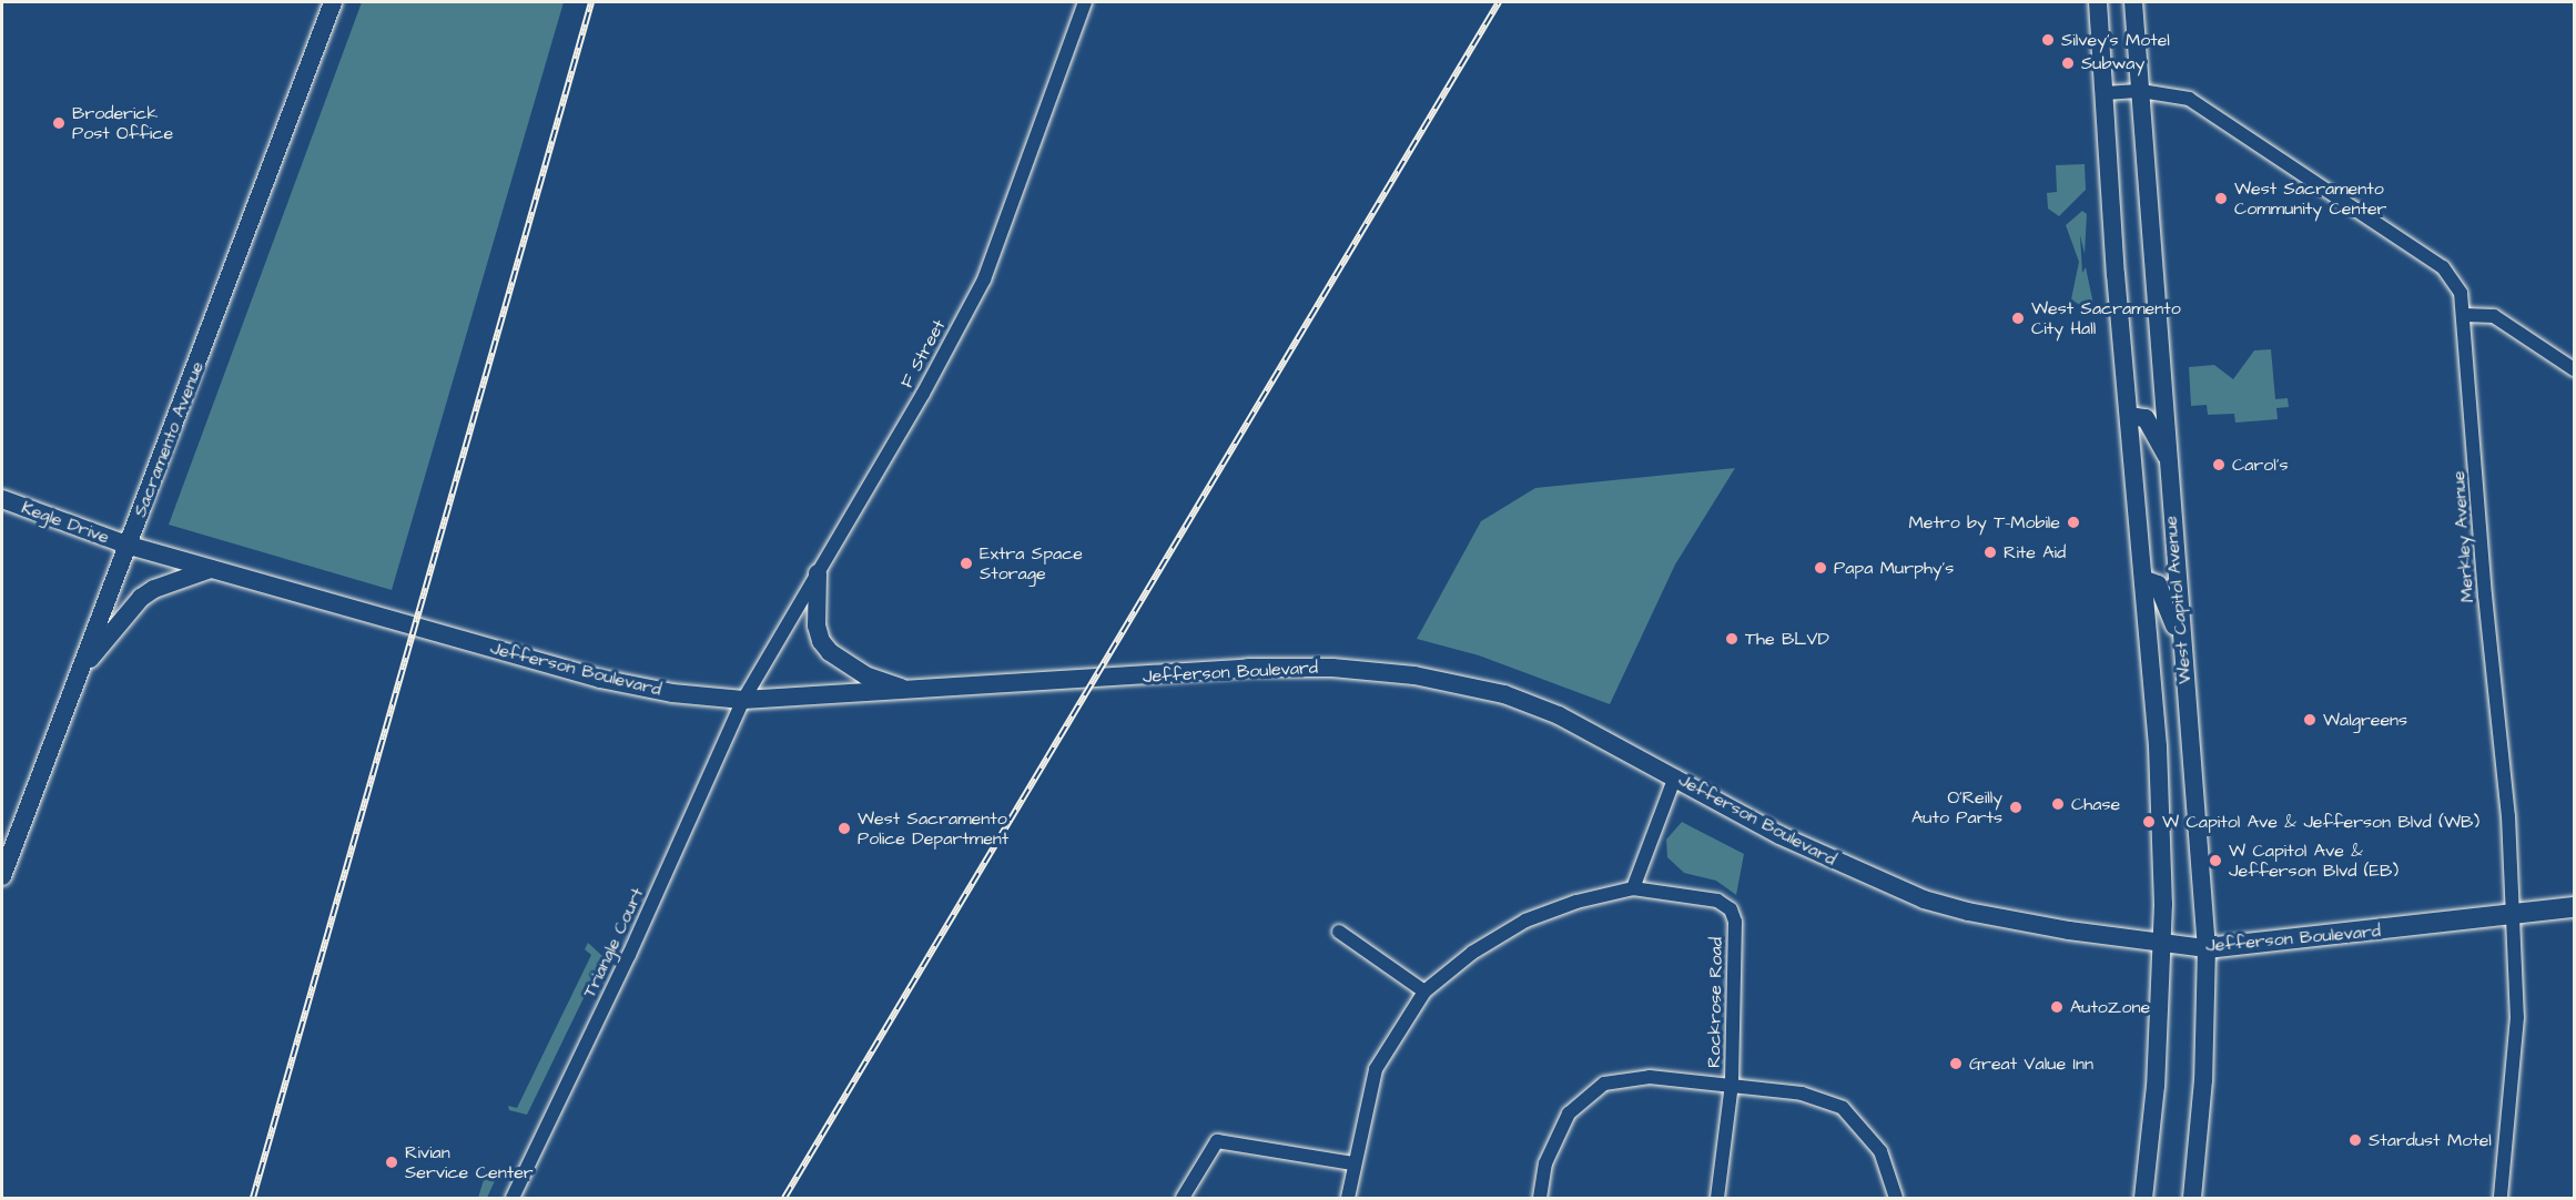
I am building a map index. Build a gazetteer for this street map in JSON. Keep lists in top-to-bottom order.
{
  "streets": {
    "main road": [
      "Sacramento Avenue",
      "Kegle Drive",
      "West Capitol Avenue",
      "Jefferson Boulevard"
    ],
    "street": [
      "F Street",
      "Merkley Avenue",
      "Triangle Court",
      "Rockrose Road"
    ]
  },
  "crossings": [
    ["F Street", "Jefferson Boulevard"],
    ["F Street", "Triangle Court"],
    ["Sacramento Avenue", "Kegle Drive"],
    ["Sacramento Avenue", "Jefferson Boulevard"],
    ["Kegle Drive", "Jefferson Boulevard"],
    ["Merkley Avenue", "West Capitol Avenue"],
    ["Merkley Avenue", "Jefferson Boulevard"],
    ["West Capitol Avenue", "Jefferson Boulevard"],
    ["Jefferson Boulevard", "Triangle Court"]
  ],
  "places": [
    "Silvey's Motel",
    "Subway",
    "Broderick Post Office",
    "West Sacramento Community Center",
    "West Sacramento City Hall",
    "Carol's",
    "Metro by T-Mobile",
    "Rite Aid",
    "Extra Space Storage",
    "Papa Murphy's",
    "The BLVD",
    "Walgreens",
    "Chase",
    "O'Reilly Auto Parts",
    "W Capitol Ave & Jefferson Blvd (WB)",
    "West Sacramento Police Department",
    "W Capitol Ave & Jefferson Blvd (EB)",
    "AutoZone",
    "Great Value Inn",
    "Stardust Motel",
    "Rivian Service Center"
  ]
}
